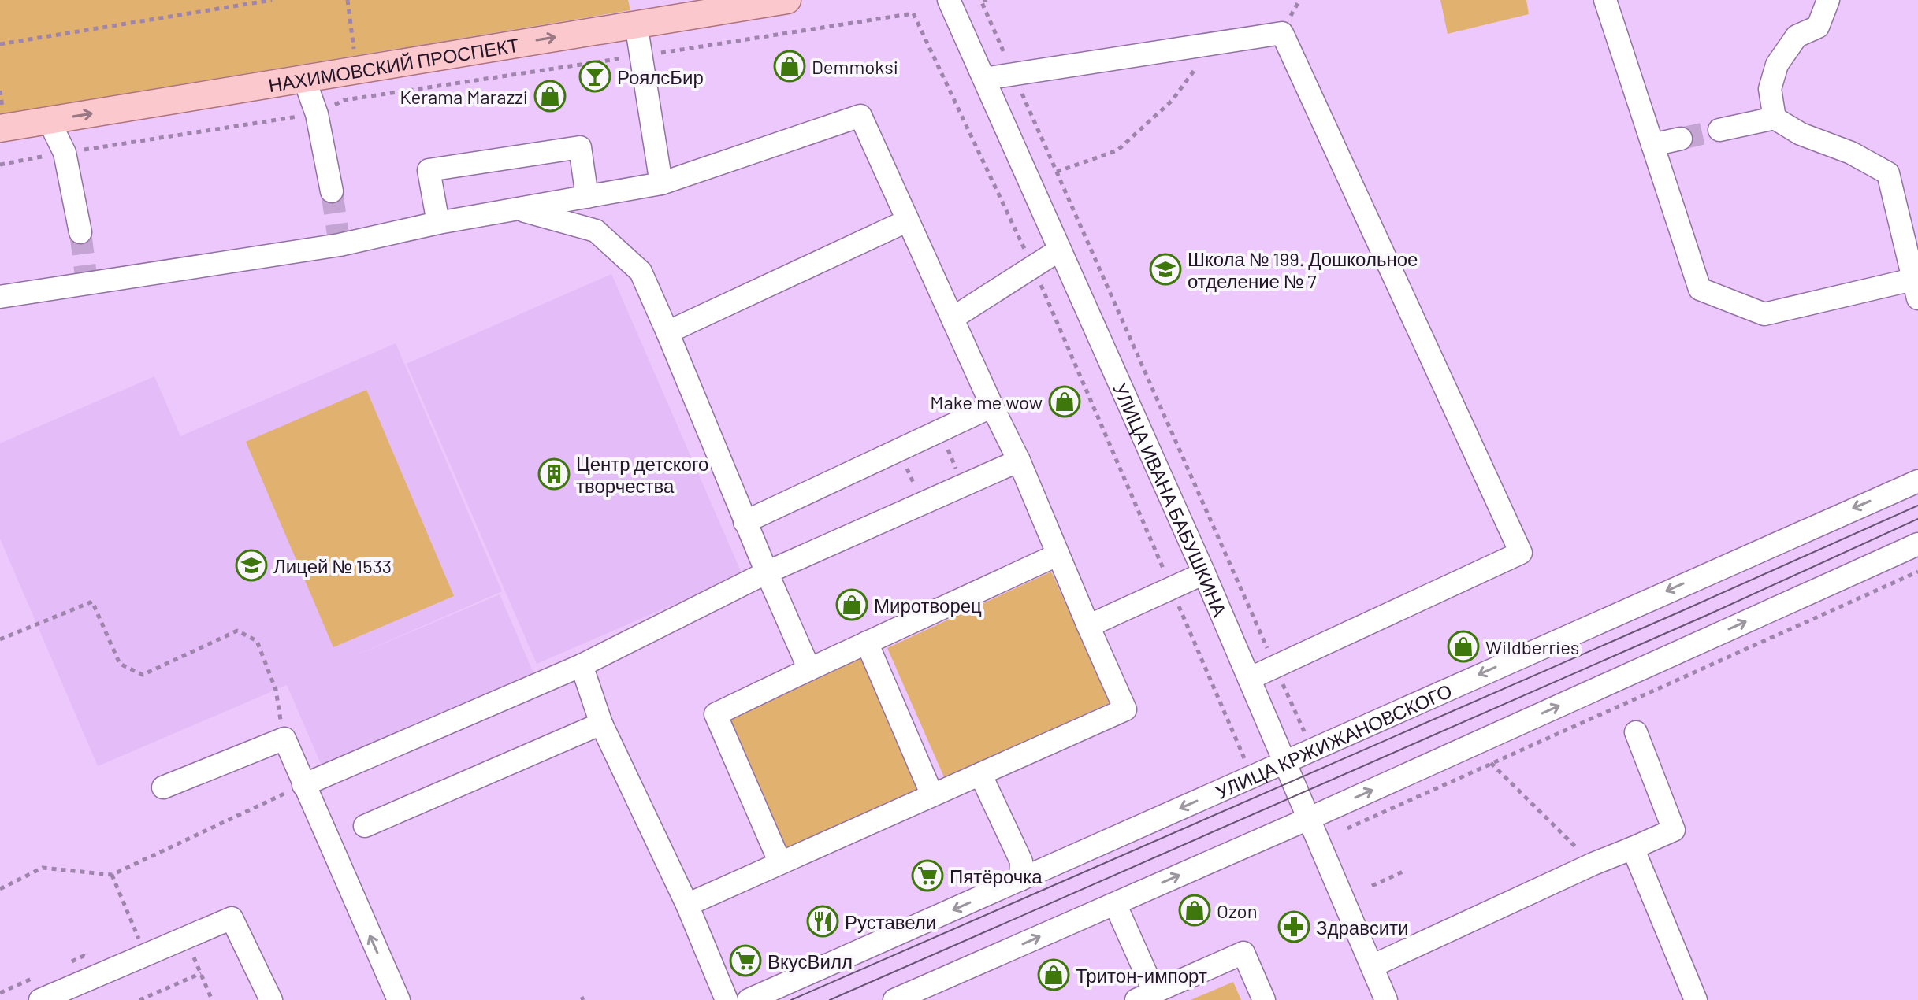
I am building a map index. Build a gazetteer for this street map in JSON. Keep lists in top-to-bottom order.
{
  "streets": {
    "main road": ["НАХИМОВСКИЙ ПРОСПЕКТ"],
    "street": ["УЛИЦА ИВАНА БАБУШКИНА", "УЛИЦА КРЖИЖАНОВСКОГО"]
  },
  "crossings": [
    ["УЛИЦА ИВАНА БАБУШКИНА", "УЛИЦА КРЖИЖАНОВСКОГО"]
  ],
  "one_way": ["НАХИМОВСКИЙ ПРОСПЕКТ"],
  "places": {
    "shop": [
      "Demmoksi",
      "Kerama Marazzi",
      "Make me wow",
      "Миротворец",
      "Wildberries",
      "Ozon",
      "Тритон-импорт"
    ],
    "bar": ["РоялсБир"],
    "school or university": ["Школа № 199. Дошкольное отделение № 7", "Лицей № 1533"],
    "building": ["Центр детского творчества"],
    "supermarket": ["Пятёрочка", "ВкусВилл"],
    "restaurant": ["Руставели"],
    "pharmacy": ["Здравсити"]
  }
}
